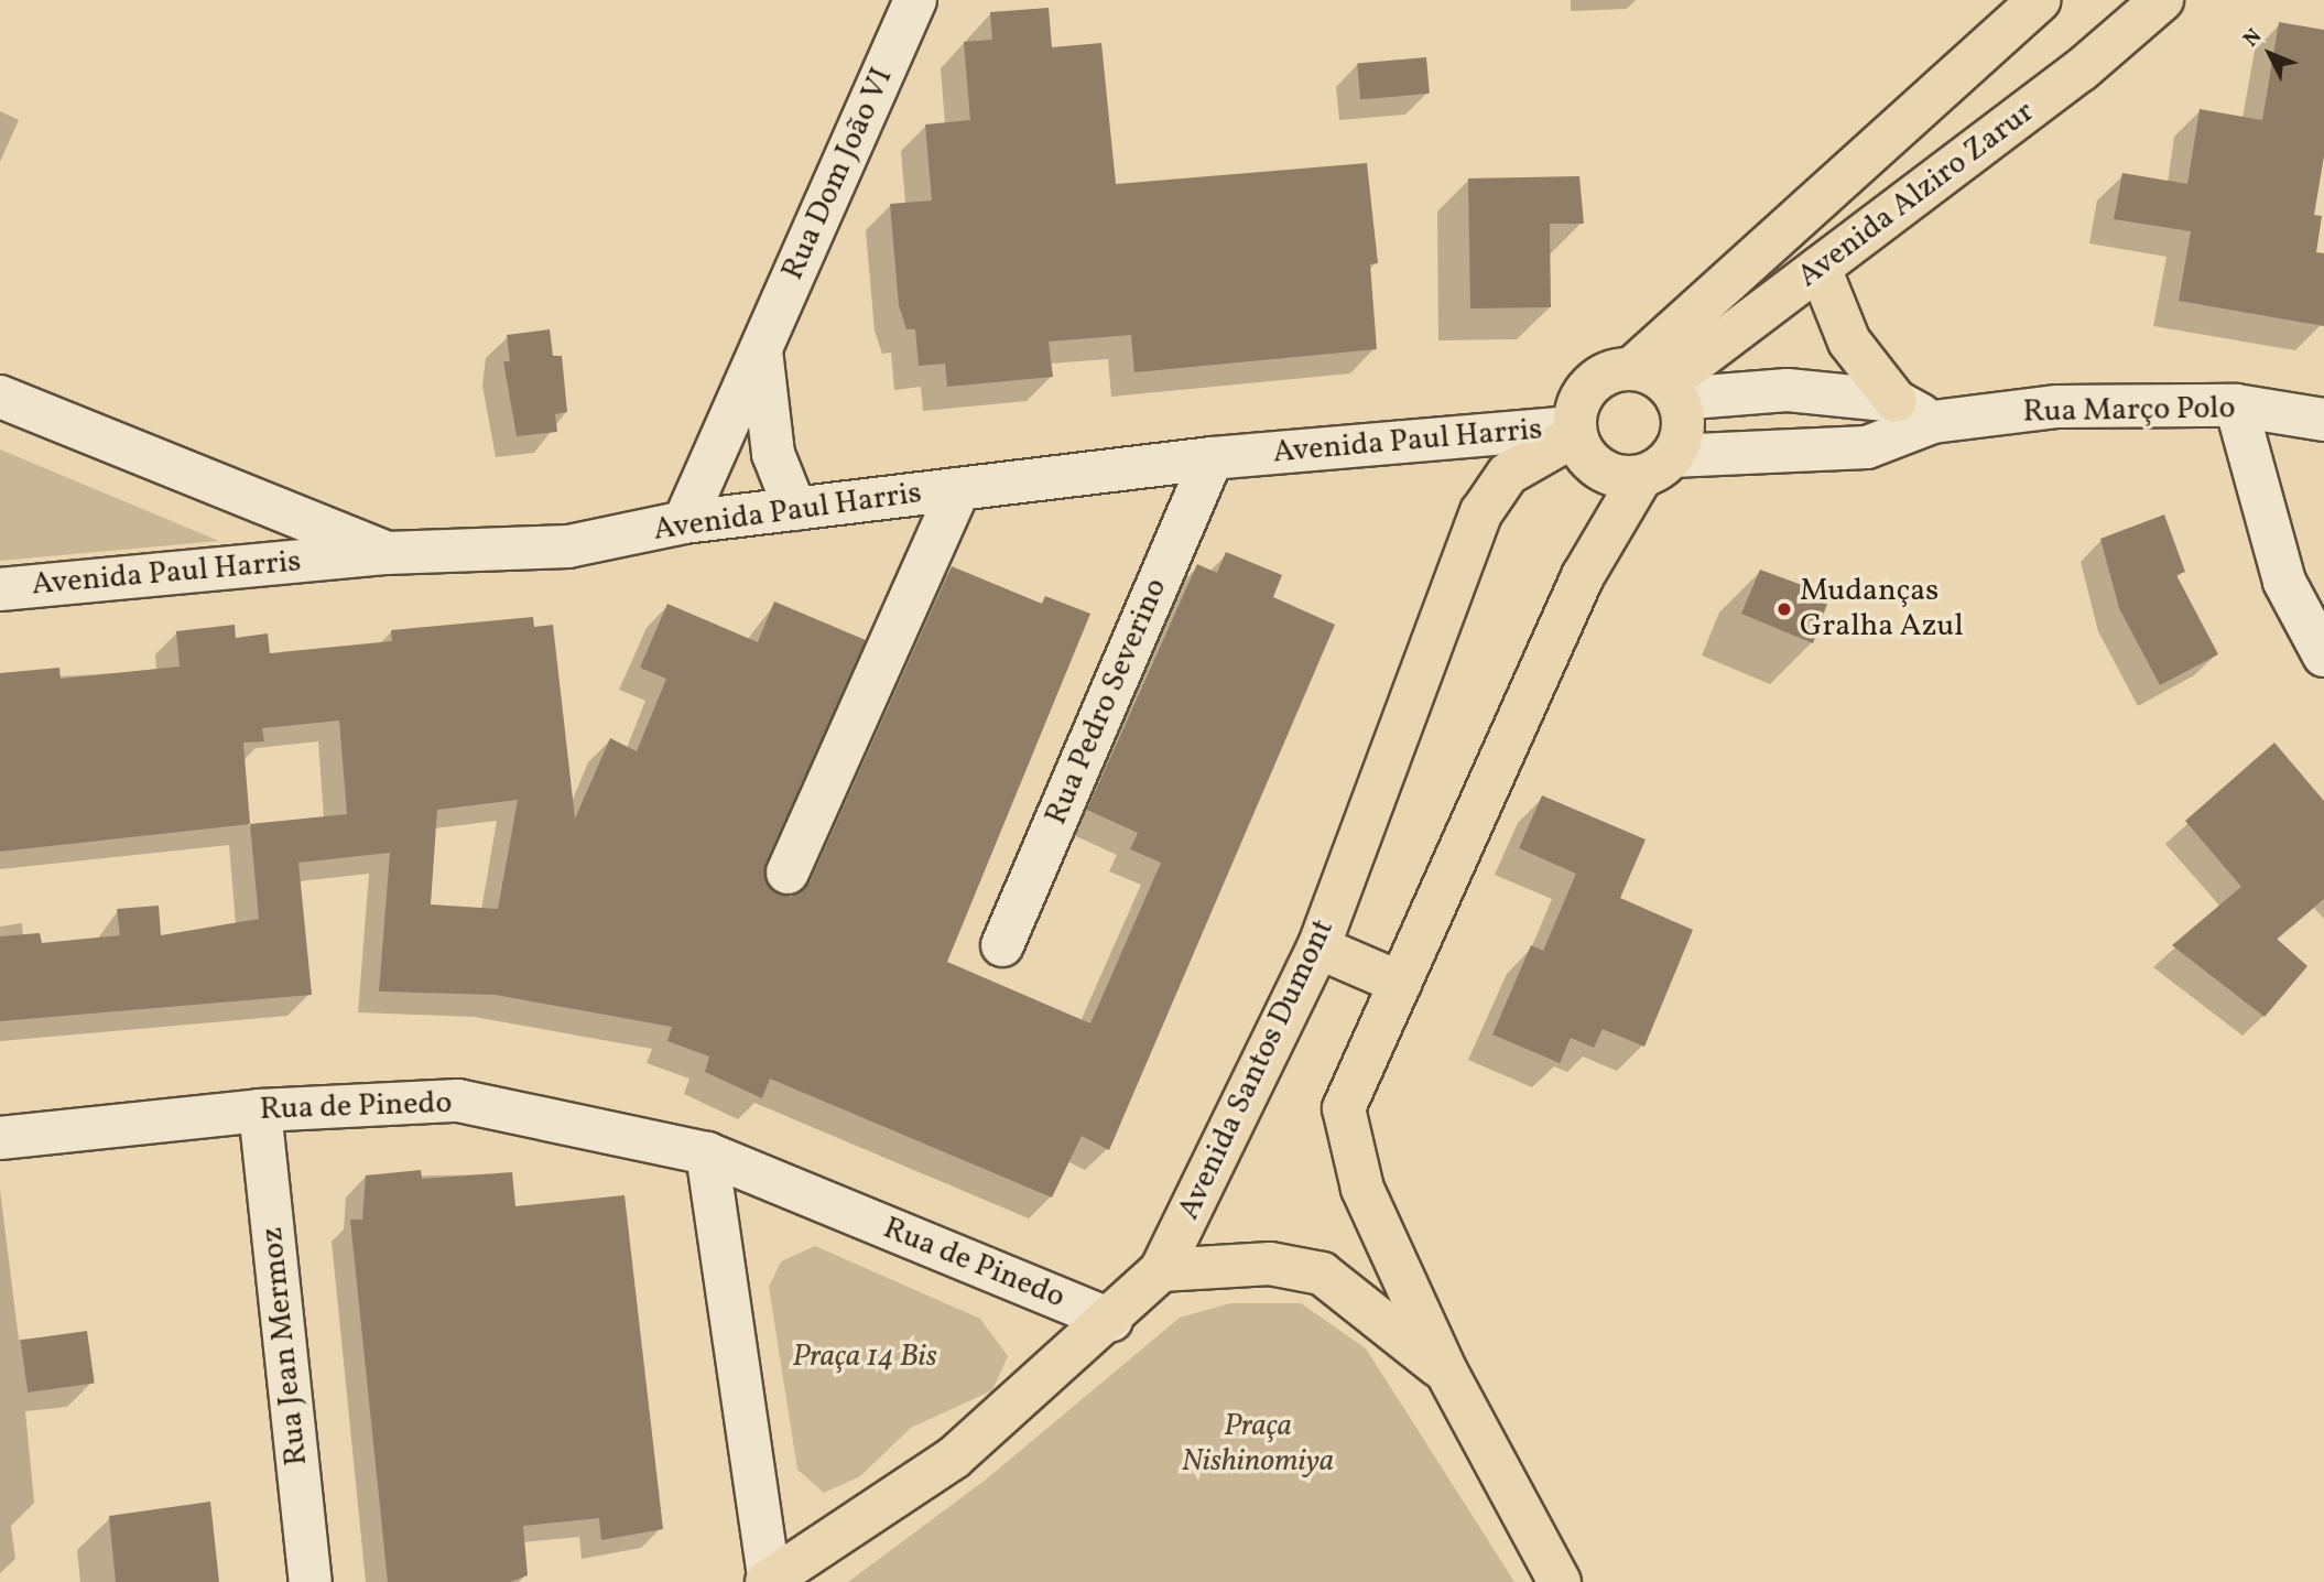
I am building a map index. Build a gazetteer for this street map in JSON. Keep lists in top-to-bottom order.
{
  "streets": {
    "main road": ["Avenida Alziro Zarur", "Avenida Santos Dumont"],
    "street": [
      "Rua Dom João VI",
      "Rua Março Polo",
      "Avenida Paul Harris",
      "Rua Pedro Severino",
      "Rua de Pinedo",
      "Rua Jean Mermoz"
    ]
  },
  "crossings": [
    ["Rua Dom João VI", "Avenida Paul Harris"],
    ["Avenida Alziro Zarur", "Rua Março Polo"],
    ["Avenida Alziro Zarur", "Avenida Paul Harris"],
    ["Avenida Alziro Zarur", "Avenida Santos Dumont"],
    ["Rua Março Polo", "Avenida Paul Harris"],
    ["Rua Março Polo", "Avenida Santos Dumont"],
    ["Avenida Paul Harris", "Rua Pedro Severino"],
    ["Avenida Paul Harris", "Avenida Santos Dumont"],
    ["Avenida Santos Dumont", "Rua de Pinedo"],
    ["Rua de Pinedo", "Rua Jean Mermoz"]
  ],
  "parks": ["Praça 14 Bis", "Praça Nishinomiya"],
  "places": ["Mudanças Gralha Azul"],
  "north": "top left"
}
